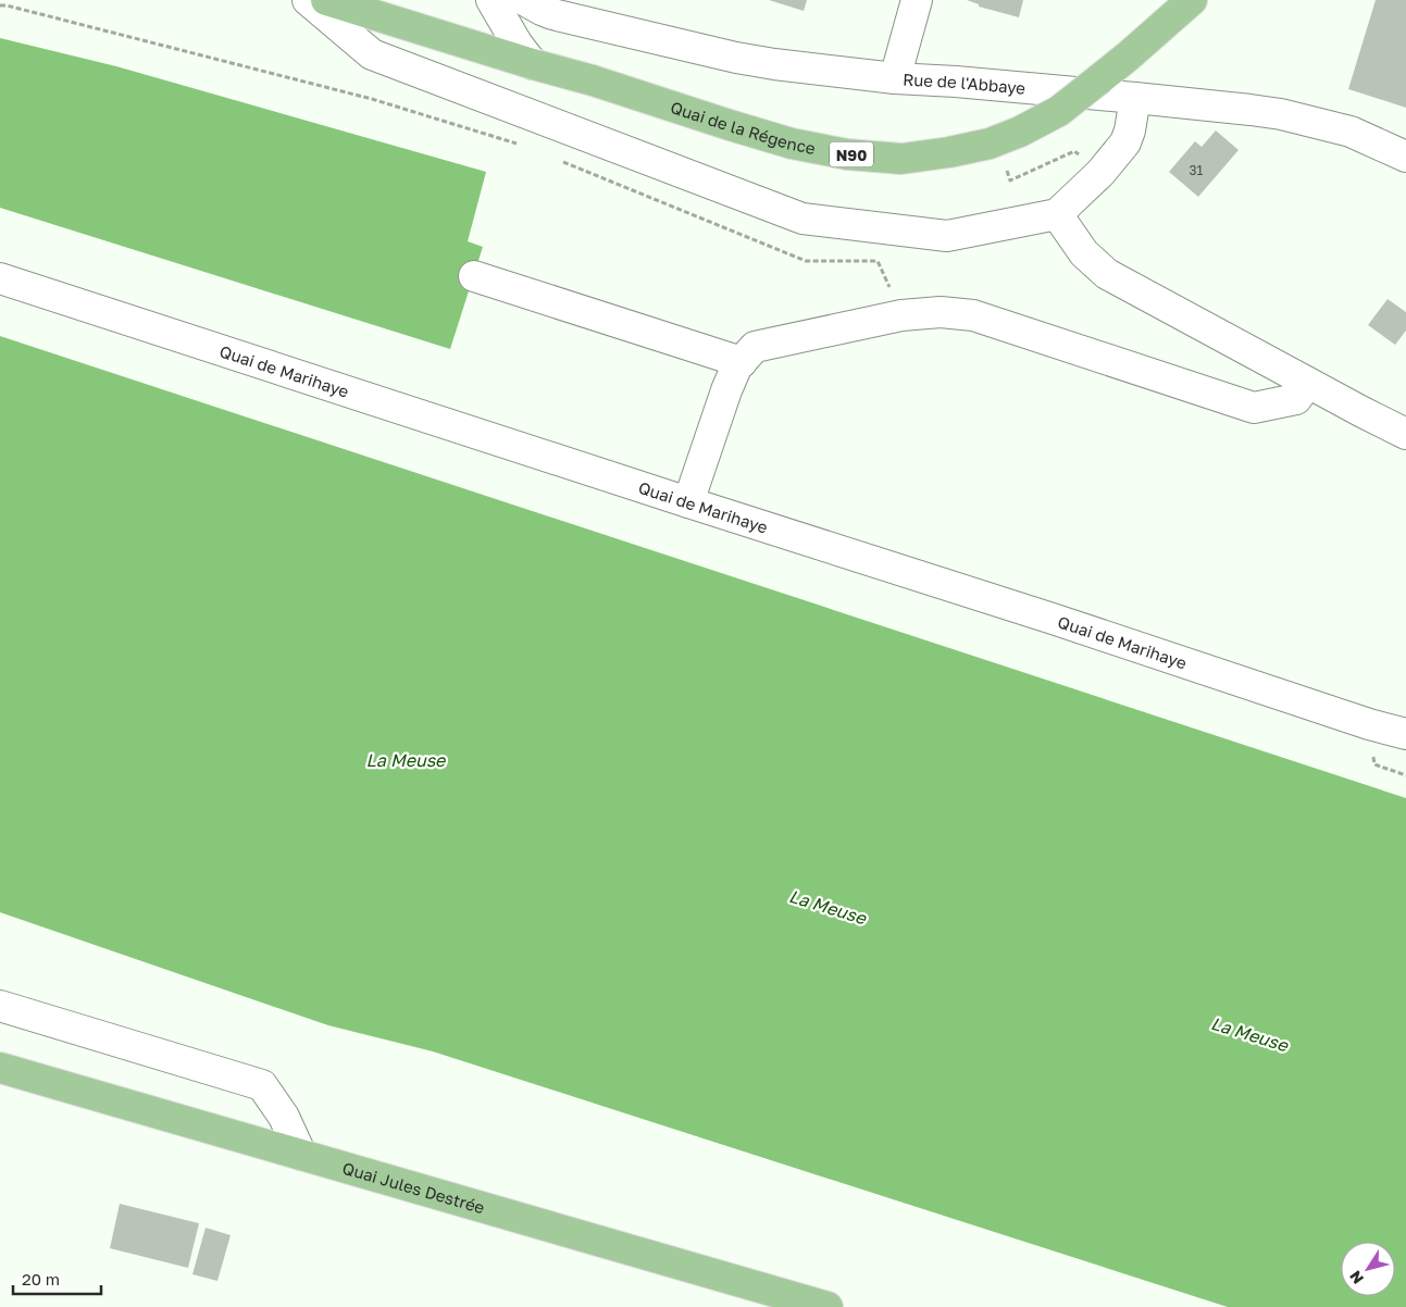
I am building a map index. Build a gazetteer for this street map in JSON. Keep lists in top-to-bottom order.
{
  "streets": {
    "main road": ["Quai de la Régence", "N90", "Quai Jules Destrée"],
    "street": ["Rue de l'Abbaye", "Quai de Marihaye"]
  },
  "water": ["La Meuse"],
  "house_numbers": ["31"],
  "scale_bar": "20 m",
  "north": "bottom left"
}
